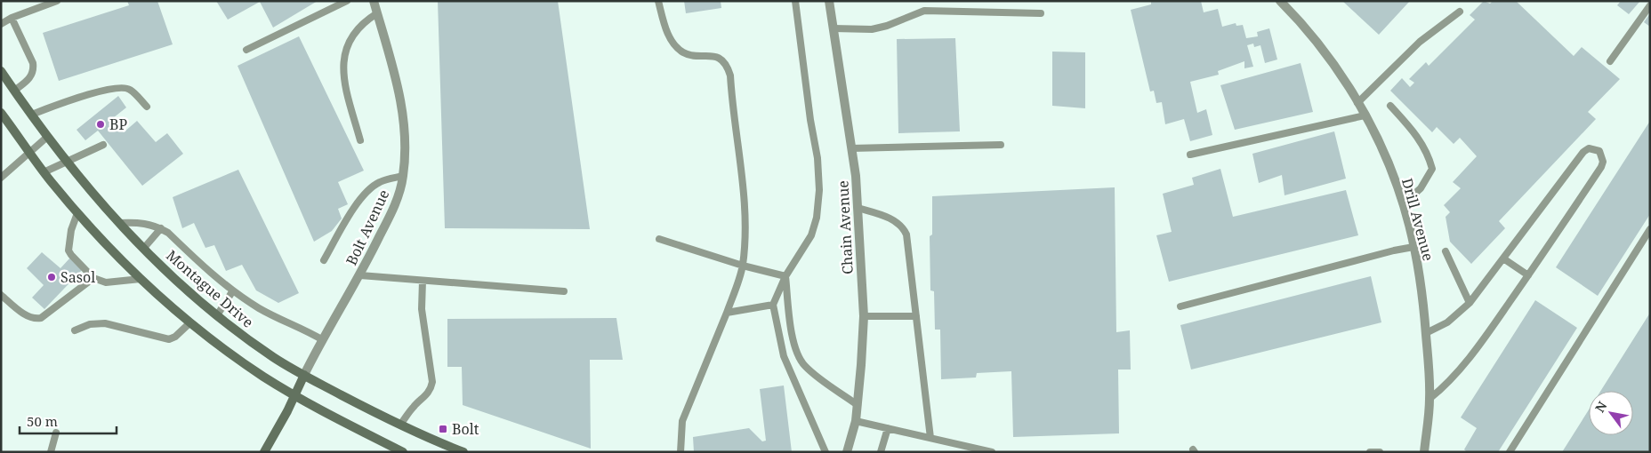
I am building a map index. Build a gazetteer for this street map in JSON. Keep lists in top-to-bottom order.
{
  "streets": {
    "main road": ["Montague Drive"],
    "street": ["Drill Avenue", "Bolt Avenue", "Chain Avenue"]
  },
  "crossings": [
    ["Bolt Avenue", "Montague Drive"]
  ],
  "places": {
    "other": ["BP", "Sasol"],
    "transit": ["Bolt"]
  },
  "scale_bar": "50 m",
  "north": "top left"
}
